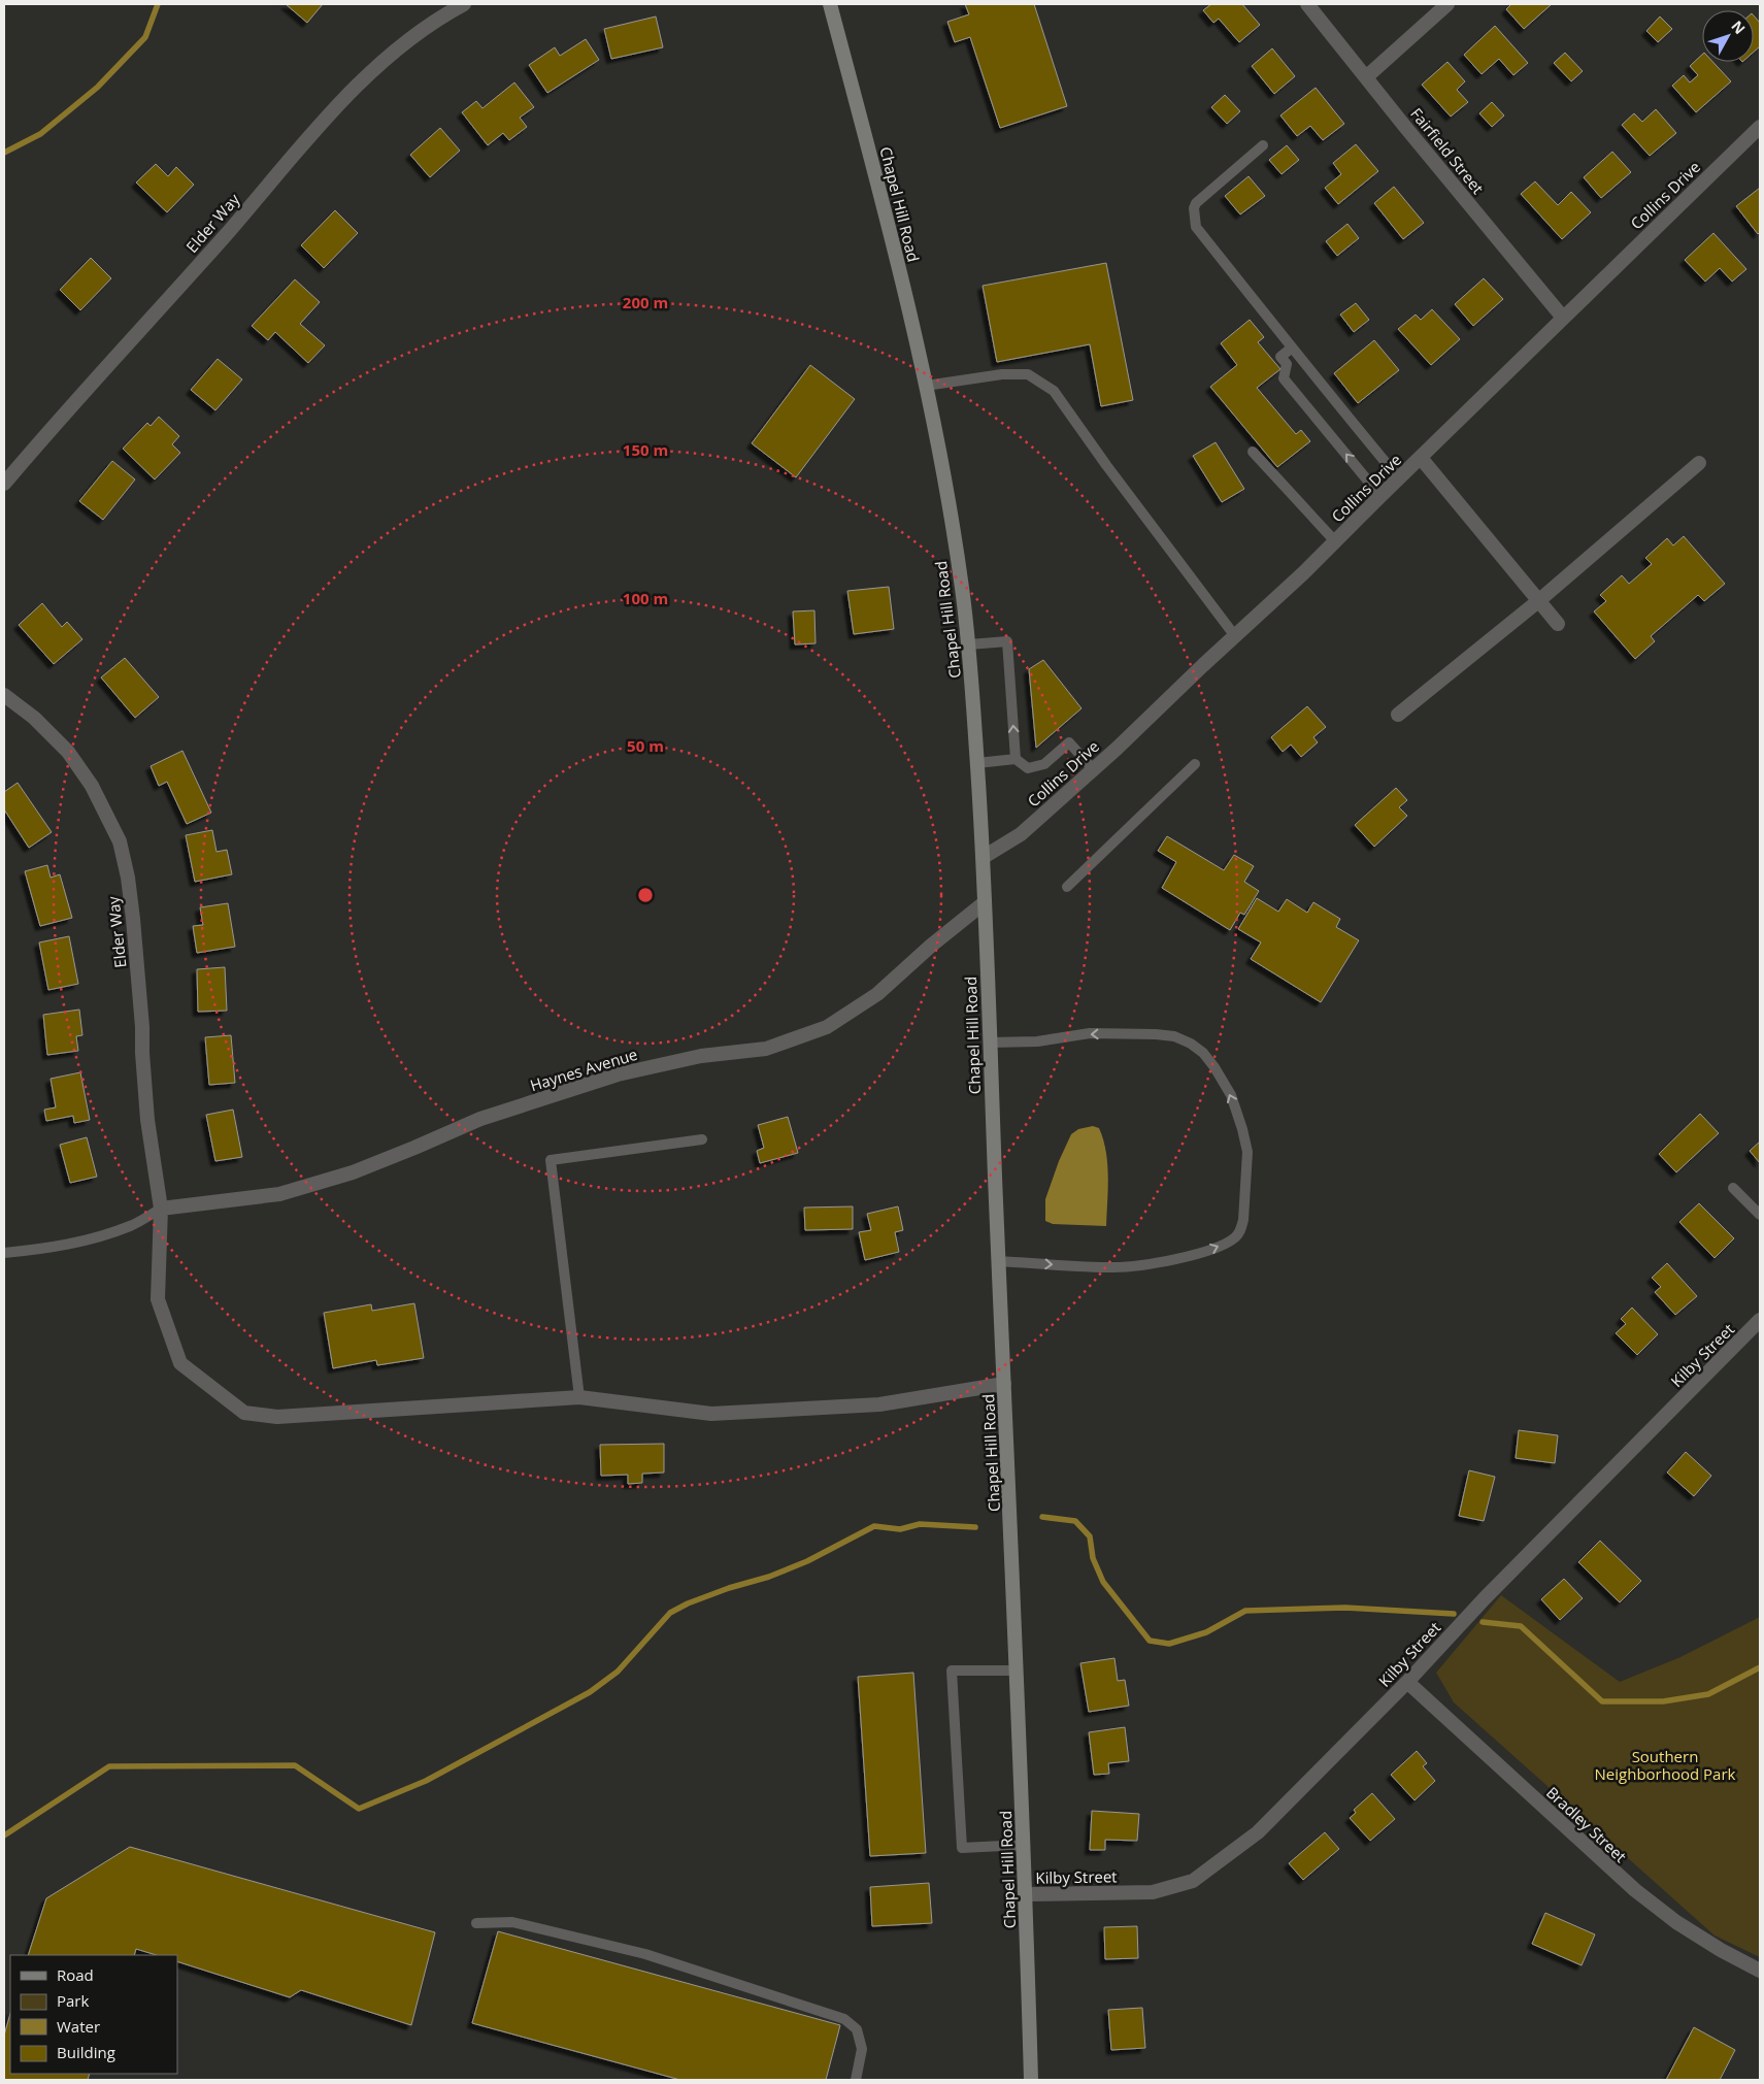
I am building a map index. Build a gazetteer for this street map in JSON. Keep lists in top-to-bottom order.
{
  "streets": {
    "main road": ["Chapel Hill Road"],
    "street": [
      "Fairfield Street",
      "Collins Drive",
      "Elder Way",
      "Haynes Avenue",
      "Kilby Street",
      "Bradley Street"
    ]
  },
  "crossings": [
    ["Fairfield Street", "Collins Drive"],
    ["Collins Drive", "Chapel Hill Road"],
    ["Chapel Hill Road", "Elder Way"],
    ["Chapel Hill Road", "Haynes Avenue"],
    ["Chapel Hill Road", "Kilby Street"],
    ["Elder Way", "Haynes Avenue"],
    ["Kilby Street", "Bradley Street"]
  ],
  "parks": ["Southern Neighborhood Park"],
  "legend": [
    "Road",
    "Park",
    "Water",
    "Building"
  ],
  "north": "top right",
  "rings": [
    "200 m",
    "150 m",
    "100 m",
    "50 m"
  ]
}
